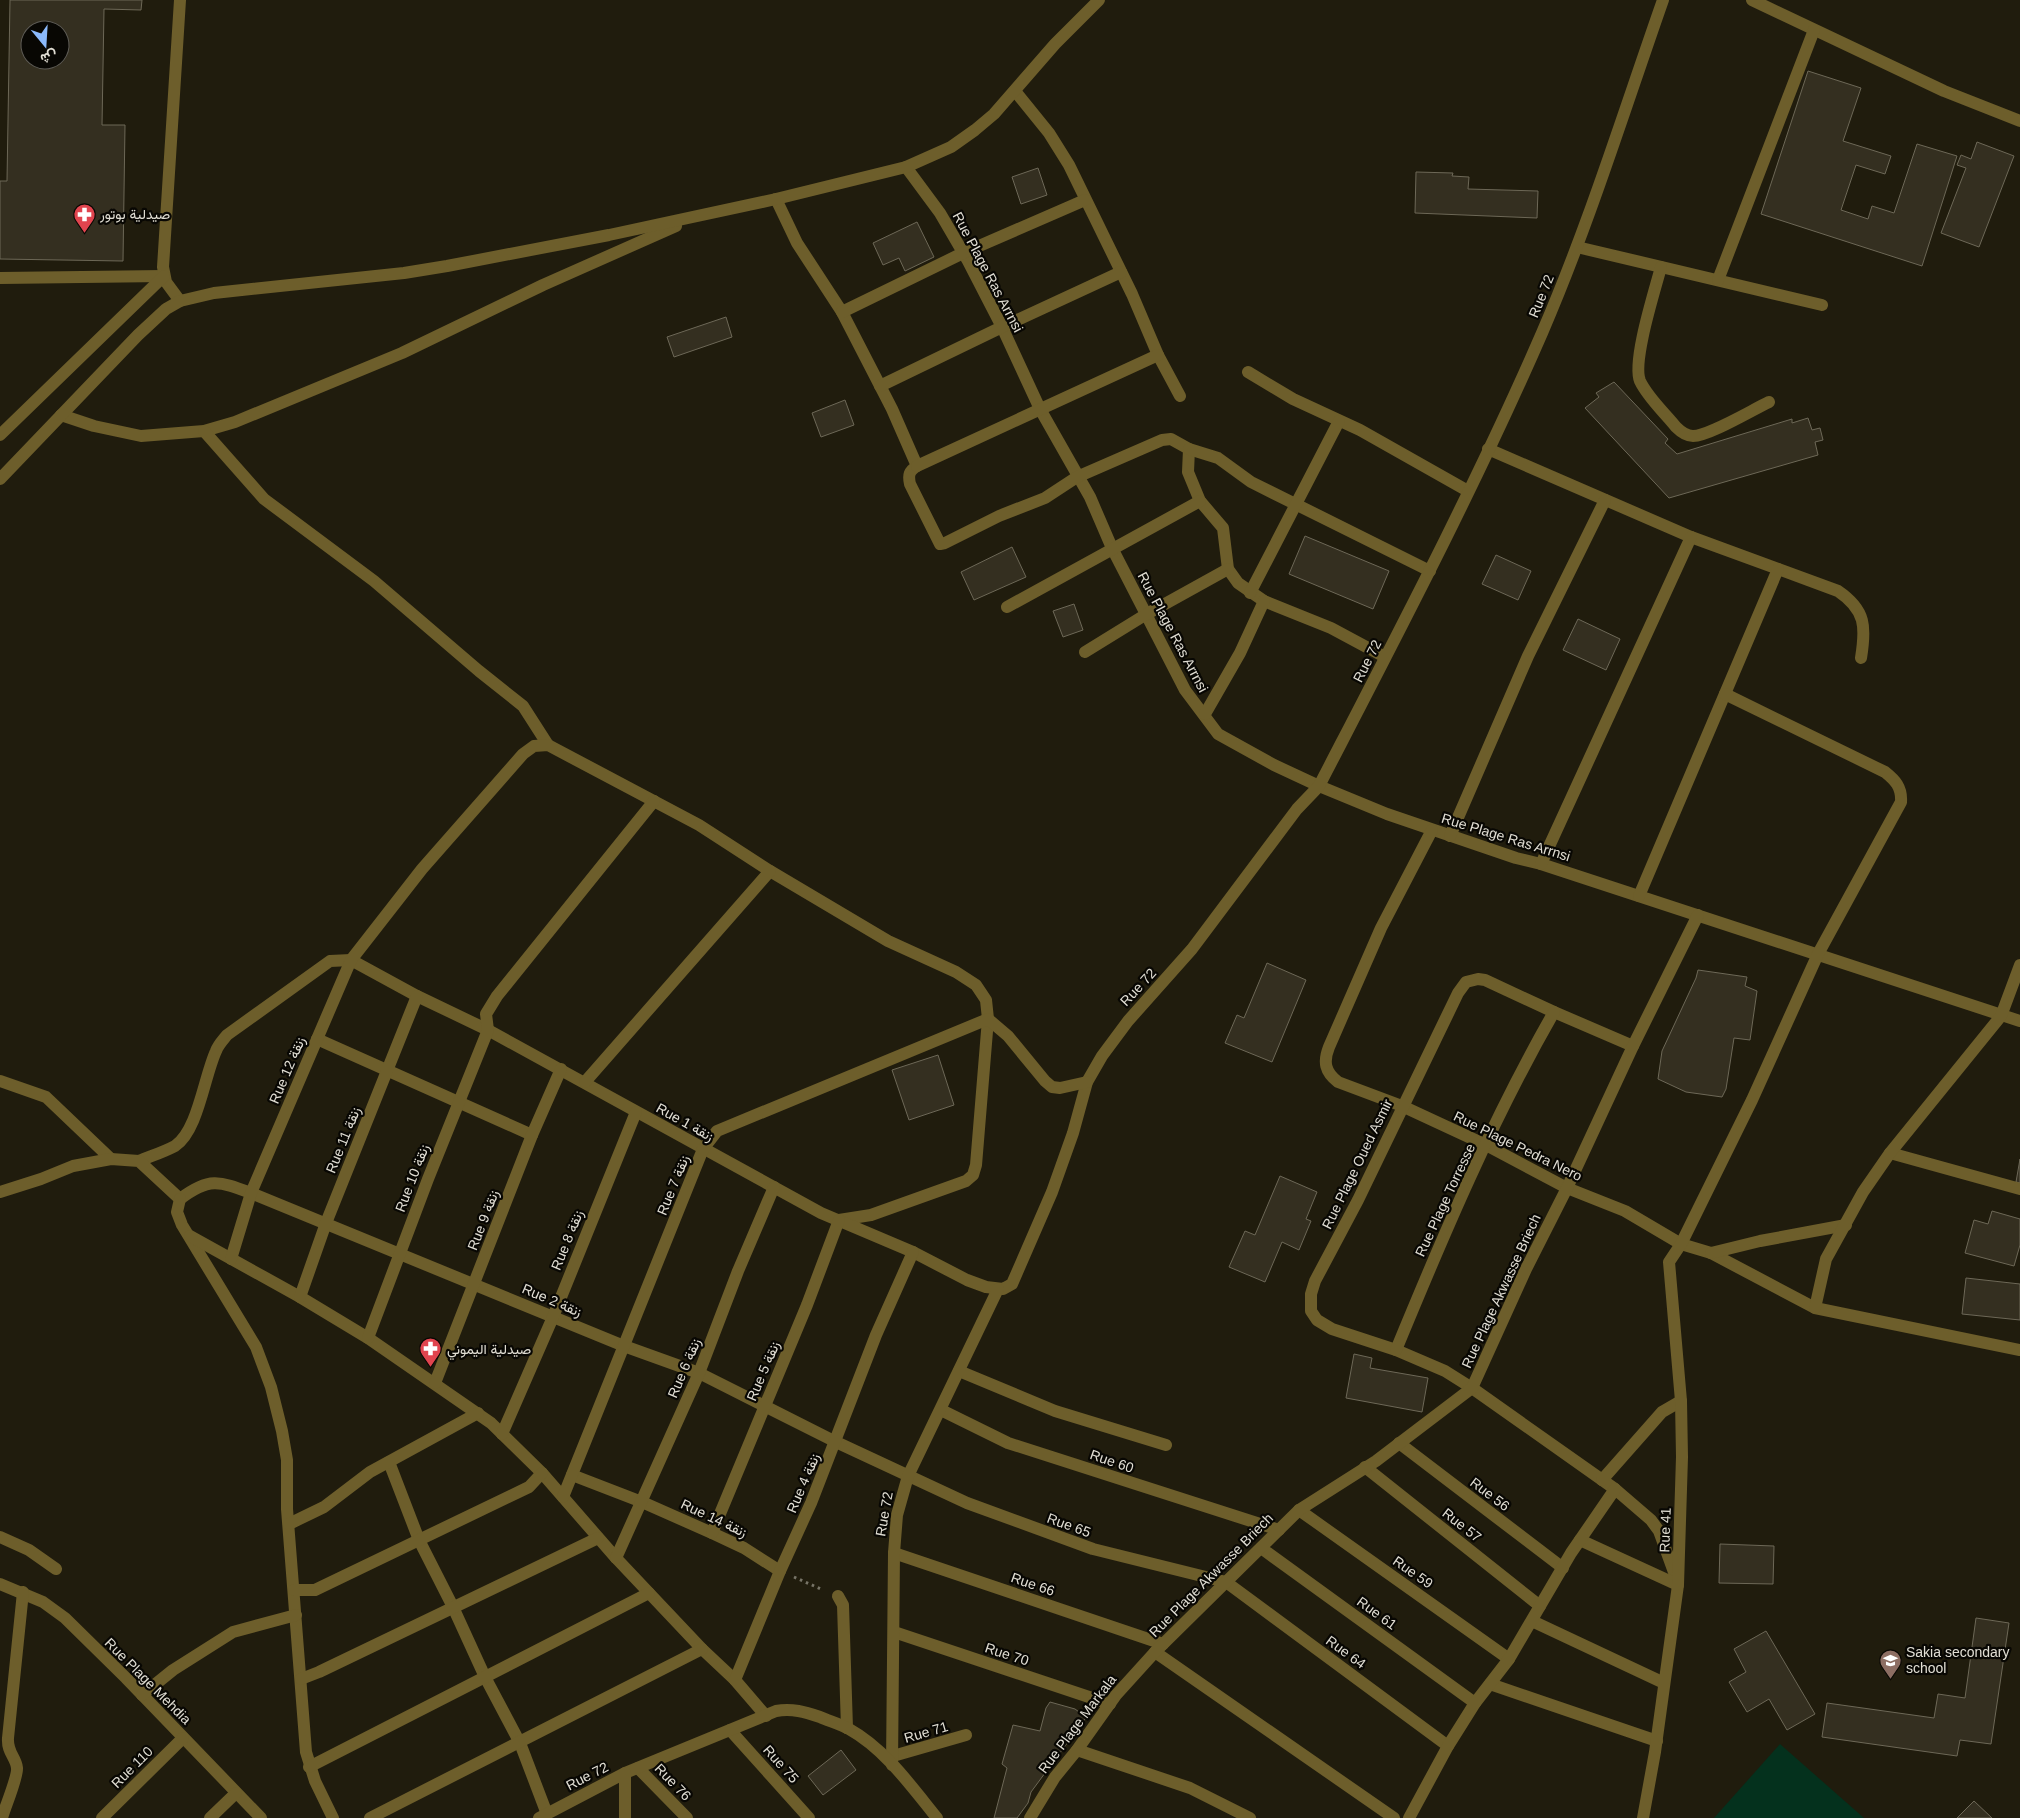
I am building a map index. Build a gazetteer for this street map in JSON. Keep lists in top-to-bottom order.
{
  "streets": {
    "street": [
      "Rue Plage Ras Arrnsi",
      "Rue 72",
      "Rue 12 زنقة",
      "Rue 1 زنقة",
      "Rue 11 زنقة",
      "Rue Plage Pedra Nero",
      "Rue Plage Oued Asmir",
      "Rue 10 زنقة",
      "Rue 7 زنقة",
      "Rue Plage Torresse",
      "Rue 9 زنقة",
      "Rue 8 زنقة",
      "Rue Plage Akwasse Briech",
      "Rue 2 زنقة",
      "Rue 6 زنقة",
      "Rue 5 زنقة",
      "Rue 60",
      "Rue 4 زنقة",
      "Rue 56",
      "Rue 14 زنقة",
      "Rue 65",
      "Rue 57",
      "Rue 41",
      "Rue 59",
      "Rue 66",
      "Rue 61",
      "Rue 64",
      "Rue 70",
      "Rue Plage Mehdia",
      "Rue Plage Markala",
      "Rue 71",
      "Rue 75",
      "Rue 110",
      "Rue 76"
    ]
  },
  "crossings": [
    ["Rue Plage Ras Arrnsi", "Rue 72"],
    ["Rue Plage Ras Arrnsi", "Rue Plage Pedra Nero"],
    ["Rue Plage Ras Arrnsi", "Rue Plage Akwasse Briech"],
    ["Rue Plage Ras Arrnsi", "Rue 41"],
    ["Rue 72", "Rue 1 زنقة"],
    ["Rue 72", "Rue 2 زنقة"],
    ["Rue 72", "Rue 60"],
    ["Rue 72", "Rue 65"],
    ["Rue 72", "Rue 66"],
    ["Rue 72", "Rue 70"],
    ["Rue 72", "Rue 71"],
    ["Rue 72", "Rue 75"],
    ["Rue 72", "Rue 76"],
    ["Rue 12 زنقة", "Rue 1 زنقة"],
    ["Rue 12 زنقة", "Rue 2 زنقة"],
    ["Rue 1 زنقة", "Rue 11 زنقة"],
    ["Rue 1 زنقة", "Rue 10 زنقة"],
    ["Rue 1 زنقة", "Rue 7 زنقة"],
    ["Rue 1 زنقة", "Rue 9 زنقة"],
    ["Rue 1 زنقة", "Rue 8 زنقة"],
    ["Rue 1 زنقة", "Rue 6 زنقة"],
    ["Rue 1 زنقة", "Rue 5 زنقة"],
    ["Rue 1 زنقة", "Rue 4 زنقة"],
    ["Rue 11 زنقة", "Rue 2 زنقة"],
    ["Rue Plage Pedra Nero", "Rue Plage Oued Asmir"],
    ["Rue Plage Pedra Nero", "Rue Plage Torresse"],
    ["Rue Plage Pedra Nero", "Rue Plage Akwasse Briech"],
    ["Rue Plage Pedra Nero", "Rue 41"],
    ["Rue Plage Oued Asmir", "Rue Plage Torresse"],
    ["Rue Plage Oued Asmir", "Rue Plage Akwasse Briech"],
    ["Rue 10 زنقة", "Rue 2 زنقة"],
    ["Rue 7 زنقة", "Rue 2 زنقة"],
    ["Rue 7 زنقة", "Rue 14 زنقة"],
    ["Rue 9 زنقة", "Rue 2 زنقة"],
    ["Rue 8 زنقة", "Rue 2 زنقة"],
    ["Rue Plage Akwasse Briech", "Rue 60"],
    ["Rue Plage Akwasse Briech", "Rue 56"],
    ["Rue Plage Akwasse Briech", "Rue 65"],
    ["Rue Plage Akwasse Briech", "Rue 57"],
    ["Rue Plage Akwasse Briech", "Rue 59"],
    ["Rue Plage Akwasse Briech", "Rue 66"],
    ["Rue Plage Akwasse Briech", "Rue 61"],
    ["Rue Plage Akwasse Briech", "Rue 64"],
    ["Rue Plage Akwasse Briech", "Rue Plage Markala"],
    ["Rue 2 زنقة", "Rue 6 زنقة"],
    ["Rue 2 زنقة", "Rue 5 زنقة"],
    ["Rue 2 زنقة", "Rue 4 زنقة"],
    ["Rue 2 زنقة", "Rue 65"],
    ["Rue 6 زنقة", "Rue 14 زنقة"],
    ["Rue 5 زنقة", "Rue 14 زنقة"],
    ["Rue 4 زنقة", "Rue 14 زنقة"],
    ["Rue 65", "Rue 64"],
    ["Rue 66", "Rue Plage Markala"],
    ["Rue 70", "Rue Plage Markala"],
    ["Rue Plage Mehdia", "Rue 110"]
  ],
  "places": {
    "pharmacy": ["صيدلية بوتور", "صيدلية اليموني"],
    "school or university": ["Sakia secondary school"]
  },
  "north": "bottom"
}
